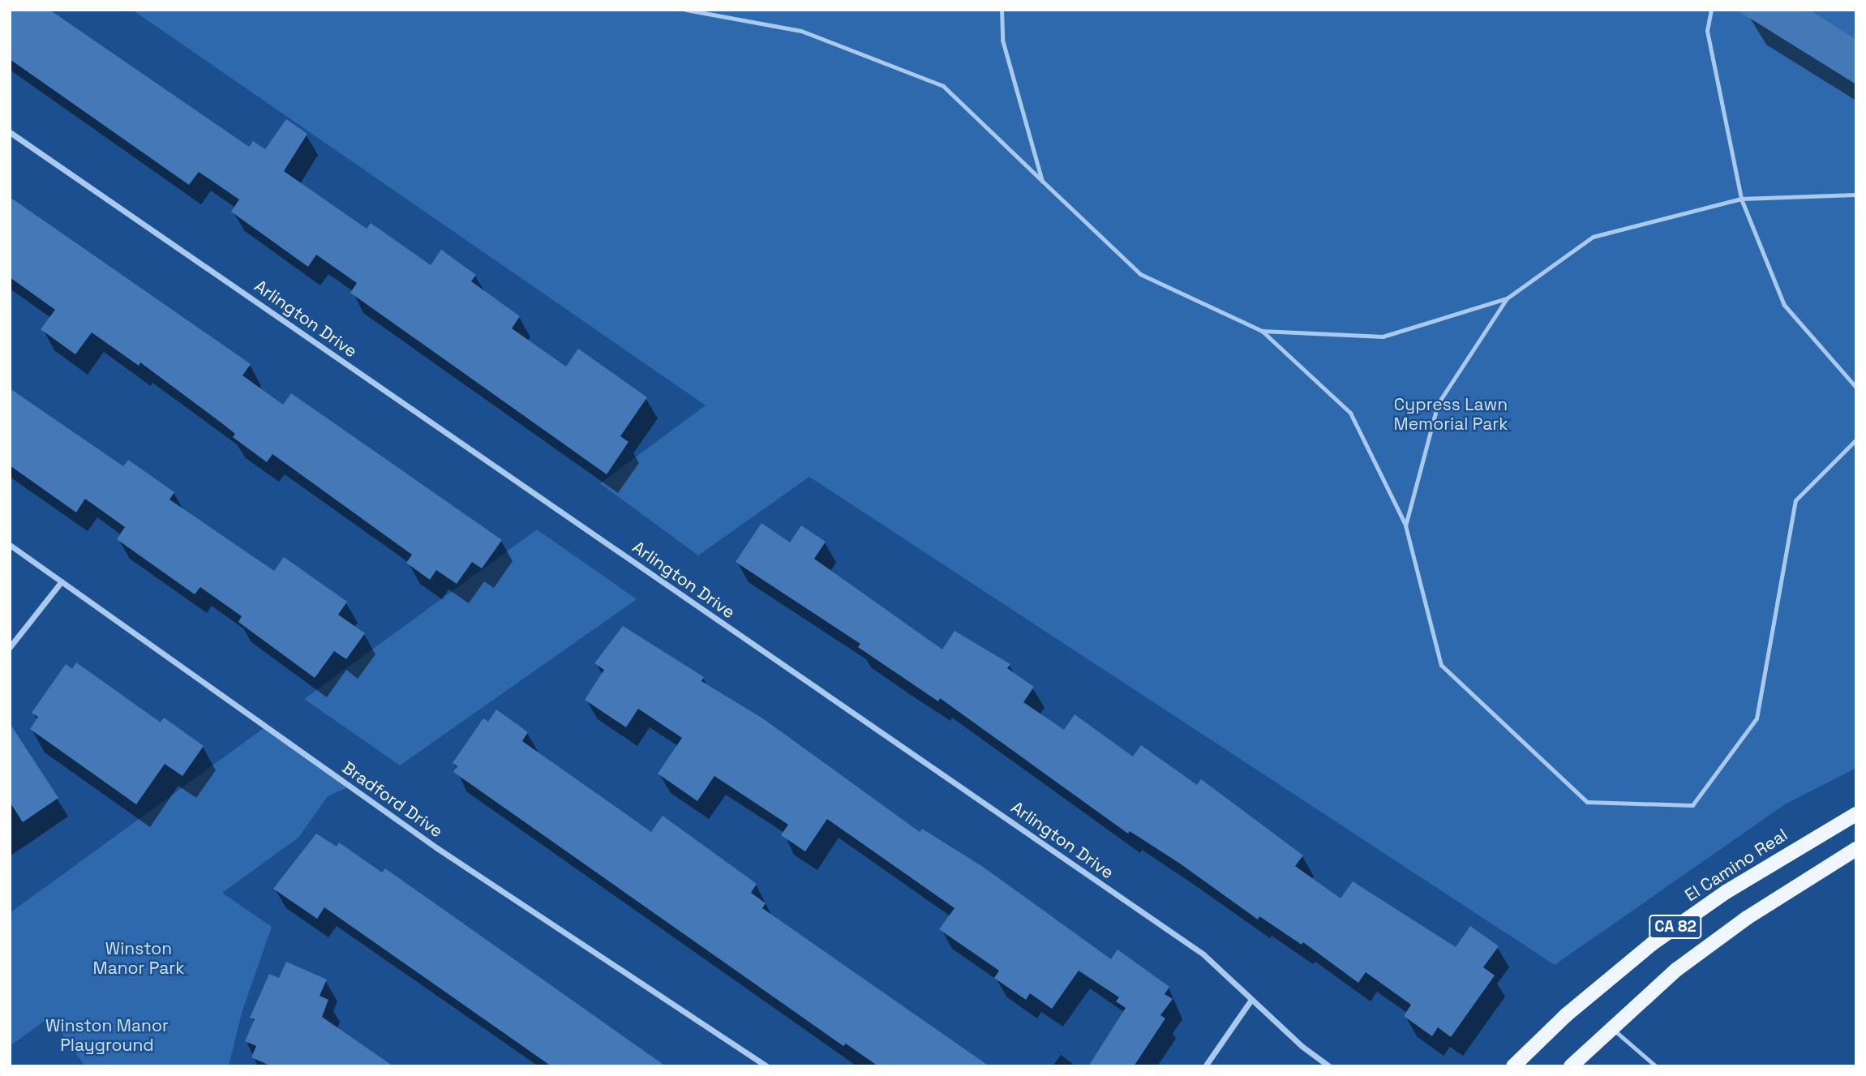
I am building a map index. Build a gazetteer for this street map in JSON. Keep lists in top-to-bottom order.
{
  "streets": {
    "main road": ["El Camino Real", "CA 82"],
    "street": ["Arlington Drive", "Bradford Drive"]
  },
  "parks": ["Cypress Lawn Memorial Park", "Winston Manor Park", "Winston Manor Playground"]
}
